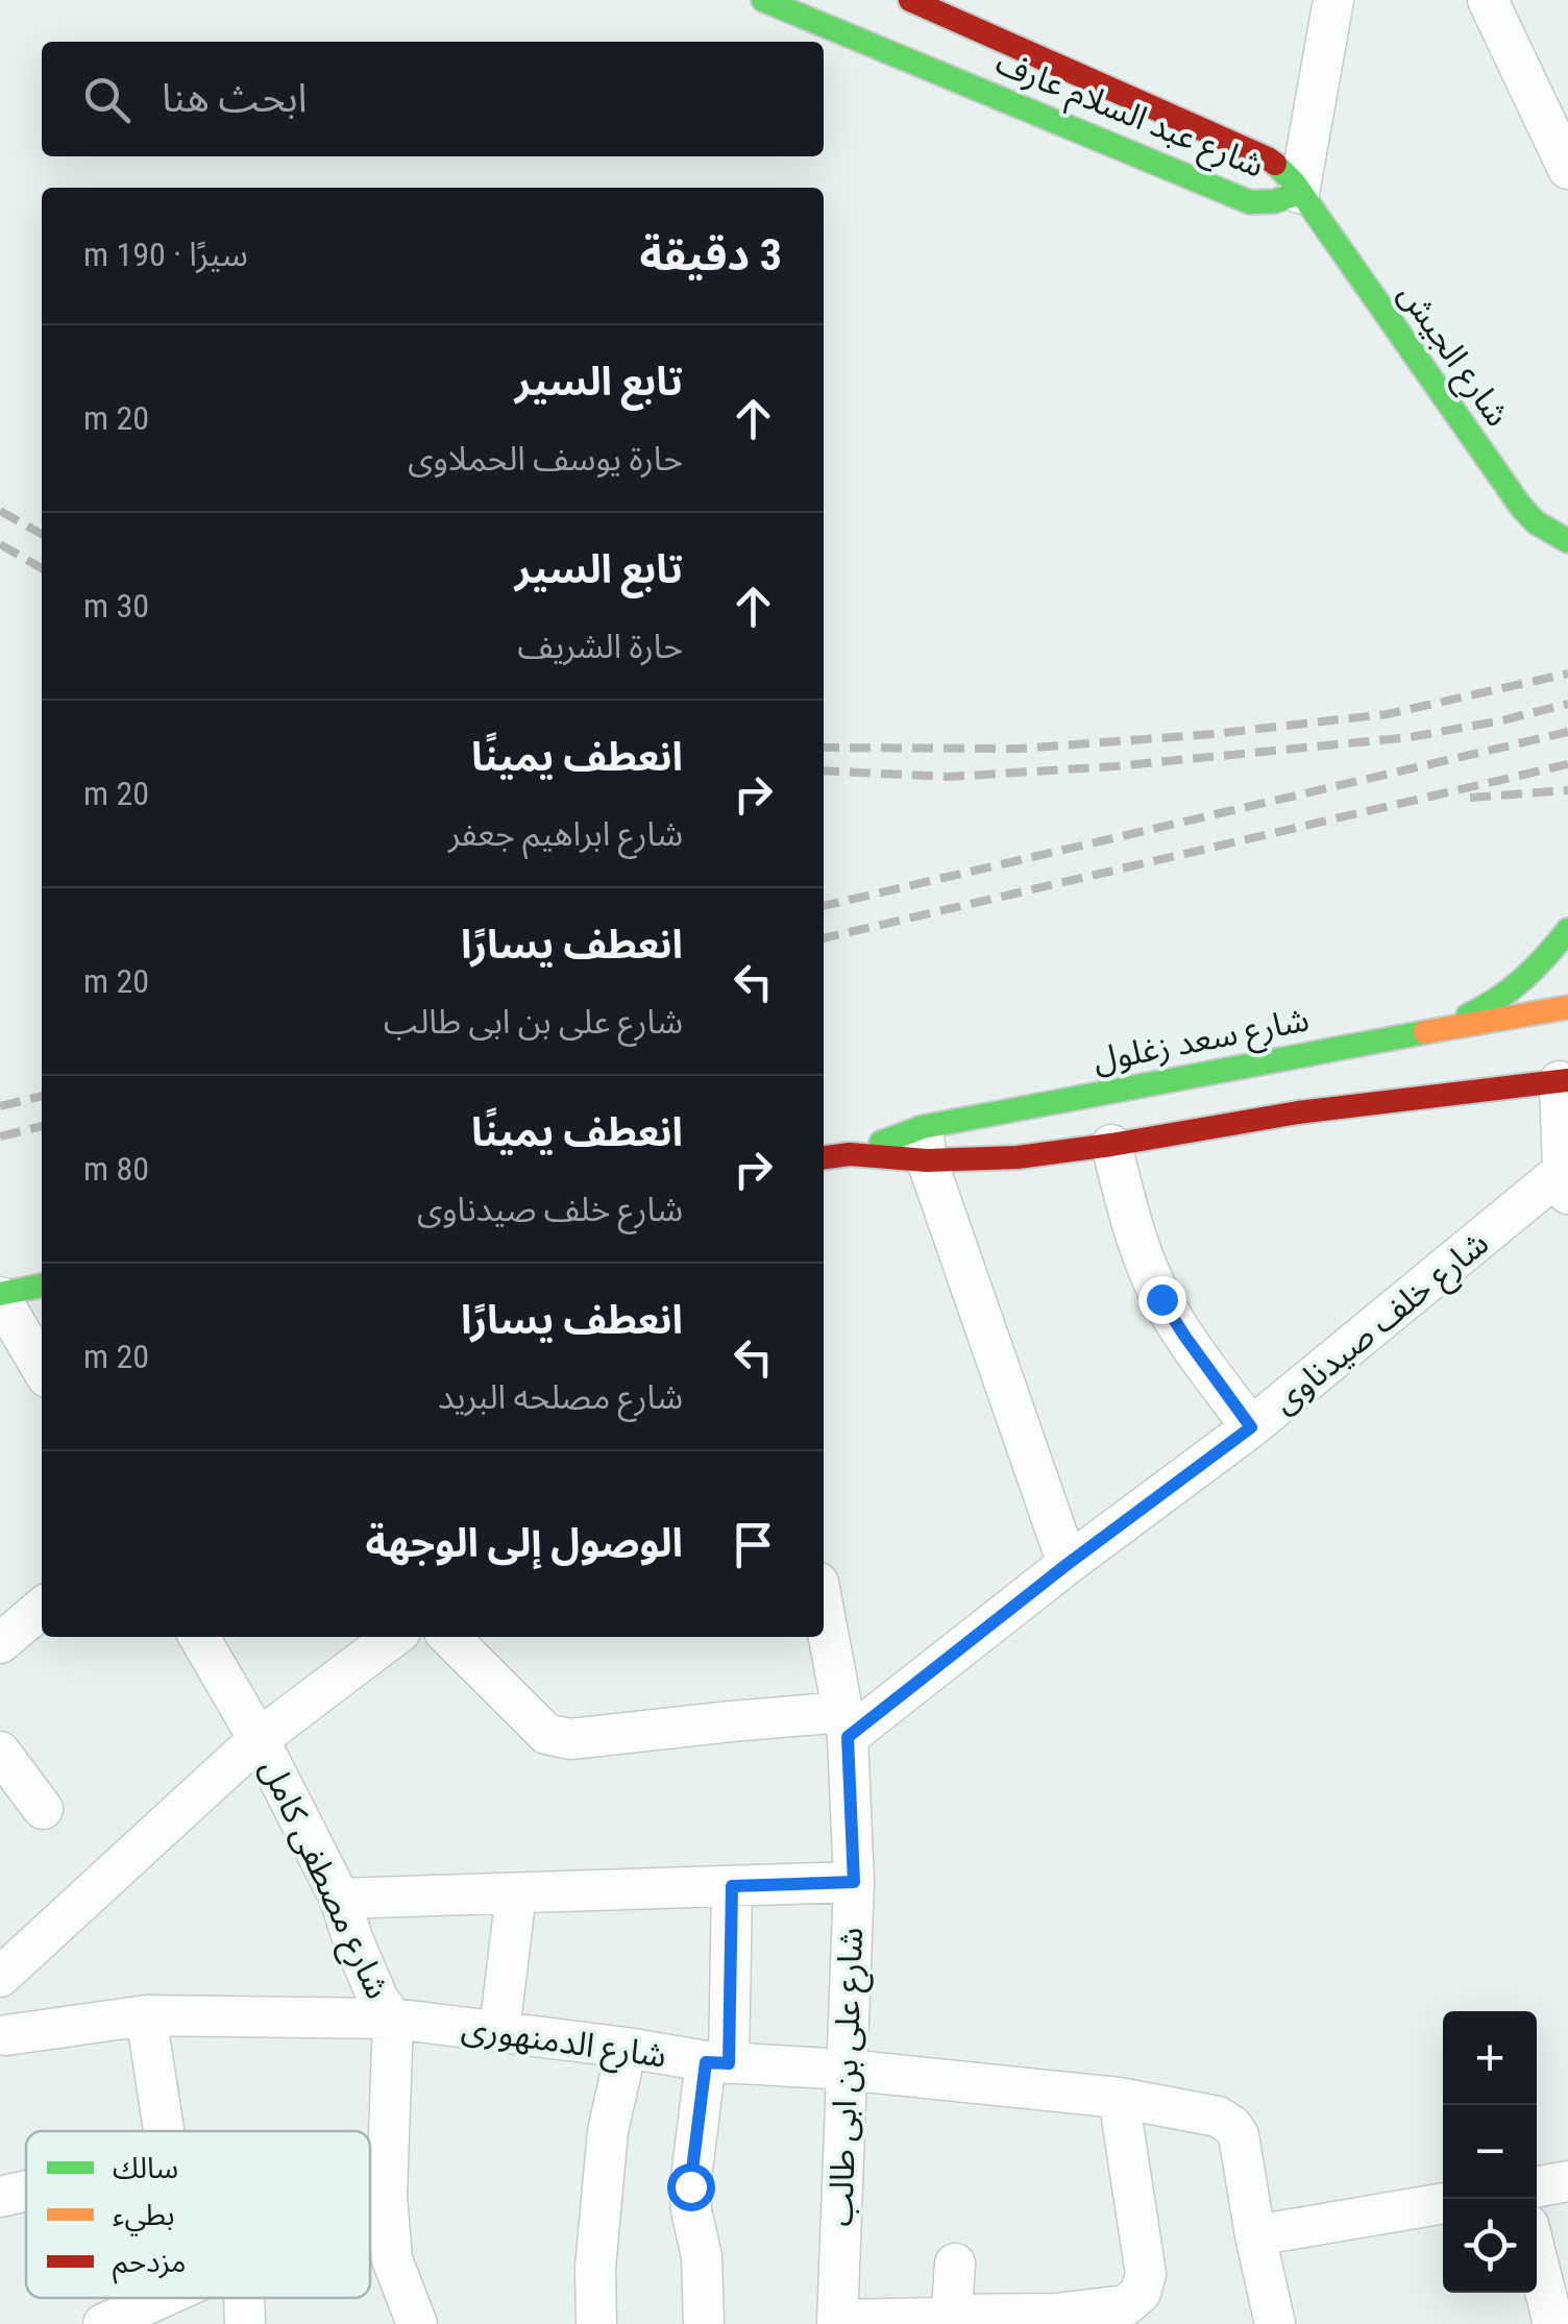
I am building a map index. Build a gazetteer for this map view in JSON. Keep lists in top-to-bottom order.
{
  "streets": {
    "main road": ["شارع عبد السلام عارف", "شارع الجيش", "شارع سعد زغلول"],
    "street": [
      "شارع خلف صيدناوى",
      "شارع مصطفى كامل",
      "شارع الدمنهورى",
      "شارع على بن ابى طالب"
    ]
  },
  "crossings": [
    ["شارع عبد السلام عارف", "شارع الجيش"],
    ["شارع خلف صيدناوى", "شارع على بن ابى طالب"],
    ["شارع مصطفى كامل", "شارع الدمنهورى"],
    ["شارع الدمنهورى", "شارع على بن ابى طالب"]
  ],
  "legend": ["سالك", "بطيء", "مزدحم"],
  "page": {
    "search": "ابحث هنا",
    "heading": ["3 دقيقة", "سيرًا · 190 m"],
    "list": [
      ["تابع السير", "حارة يوسف الحملاوى", "20 m"],
      ["تابع السير", "حارة الشريف", "30 m"],
      ["انعطف يمينًا", "شارع ابراهيم جعفر", "20 m"],
      ["انعطف يسارًا", "شارع على بن ابى طالب", "20 m"],
      ["انعطف يمينًا", "شارع خلف صيدناوى", "80 m"],
      ["انعطف يسارًا", "شارع مصلحه البريد", "20 m"],
      "الوصول إلى الوجهة"
    ],
    "map_buttons": ["+", "−"]
  }
}
